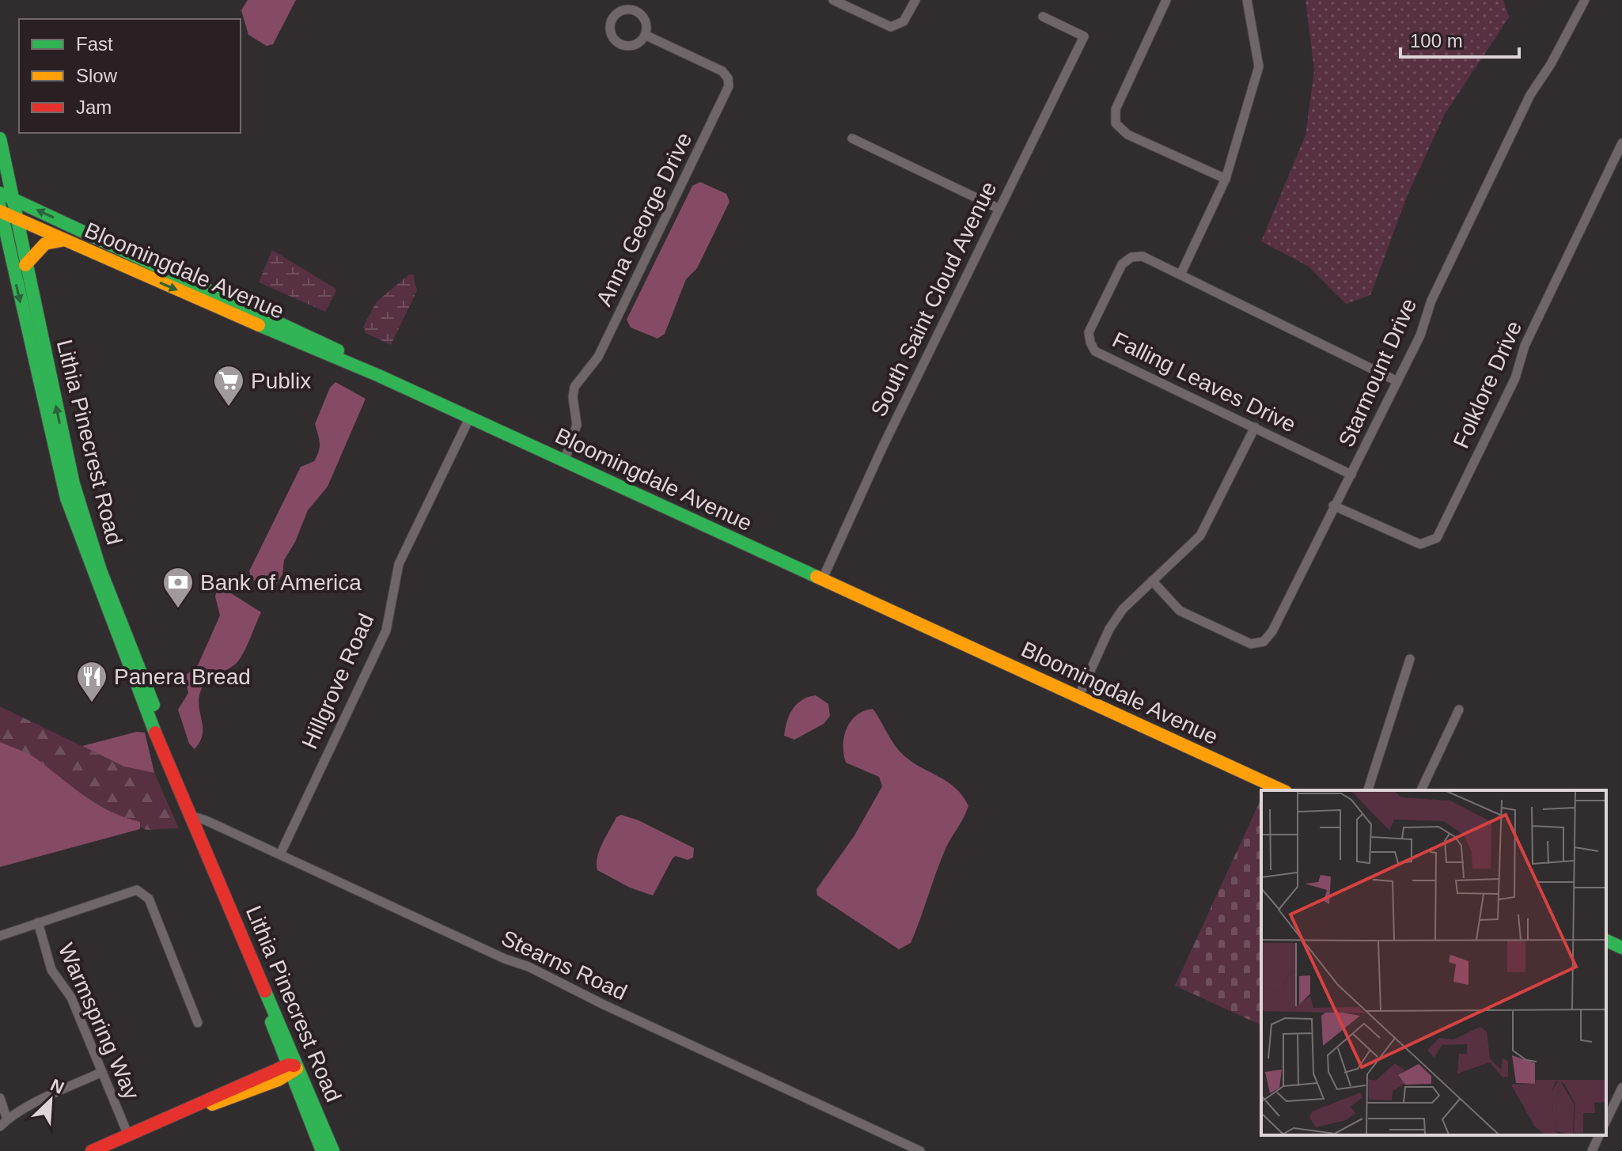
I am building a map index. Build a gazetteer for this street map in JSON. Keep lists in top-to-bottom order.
{
  "streets": {
    "main road": ["Bloomingdale Avenue", "Lithia Pinecrest Road"],
    "street": [
      "Anna George Drive",
      "South Saint Cloud Avenue",
      "Starmount Drive",
      "Falling Leaves Drive",
      "Folklore Drive",
      "Hillgrove Road",
      "Stearns Road",
      "Warmspring Way"
    ]
  },
  "crossings": [
    ["Anna George Drive", "Bloomingdale Avenue"],
    ["Bloomingdale Avenue", "South Saint Cloud Avenue"],
    ["Bloomingdale Avenue", "Lithia Pinecrest Road"],
    ["Bloomingdale Avenue", "Hillgrove Road"],
    ["Starmount Drive", "Falling Leaves Drive"],
    ["Starmount Drive", "Folklore Drive"],
    ["Lithia Pinecrest Road", "Stearns Road"],
    ["Hillgrove Road", "Stearns Road"]
  ],
  "places": {
    "supermarket": ["Publix"],
    "bank": ["Bank of America"],
    "restaurant": ["Panera Bread"]
  },
  "legend": ["Fast", "Slow", "Jam"],
  "scale_bar": "100 m",
  "north": "top right"
}
